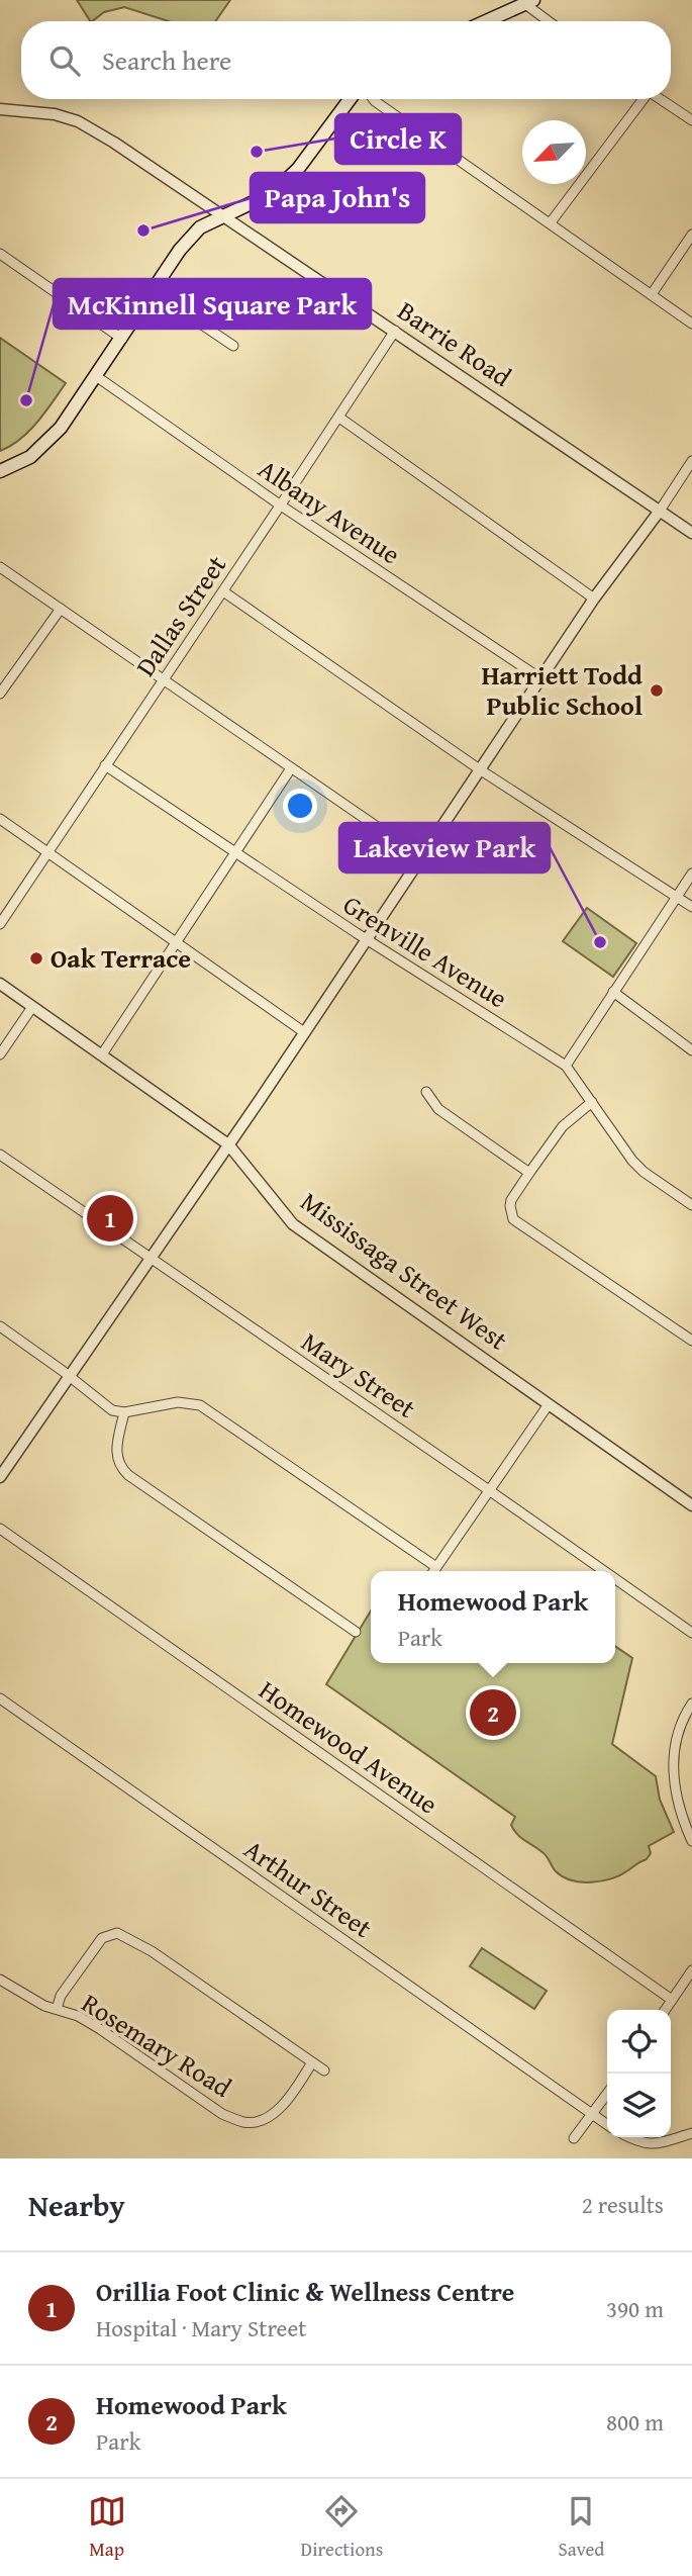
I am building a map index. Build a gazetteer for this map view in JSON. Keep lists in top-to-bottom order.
{
  "streets": {
    "street": [
      "Barrie Road",
      "Albany Avenue",
      "Dallas Street",
      "Grenville Avenue",
      "Mississaga Street West",
      "Mary Street",
      "Homewood Avenue",
      "Arthur Street",
      "Rosemary Road"
    ]
  },
  "crossings": [
    ["Barrie Road", "Dallas Street"],
    ["Albany Avenue", "Dallas Street"],
    ["Dallas Street", "Grenville Avenue"]
  ],
  "places": [
    "Circle K",
    "Papa John's",
    "McKinnell Square Park",
    "Harriett Todd Public School",
    "Lakeview Park",
    "Oak Terrace"
  ],
  "north": "bottom left",
  "page": {
    "search": "Search here",
    "pins": ["1", "2"],
    "popup": ["Homewood Park", "Park"],
    "heading": ["Nearby", "2 results"],
    "list": [
      {
        "mark": "1",
        "name": "Orillia Foot Clinic & Wellness Centre",
        "note": "Hospital · Mary Street",
        "value": "390 m"
      },
      {
        "mark": "2",
        "name": "Homewood Park",
        "note": "Park",
        "value": "800 m"
      }
    ],
    "nav": ["Map", "Directions", "Saved"]
  }
}
